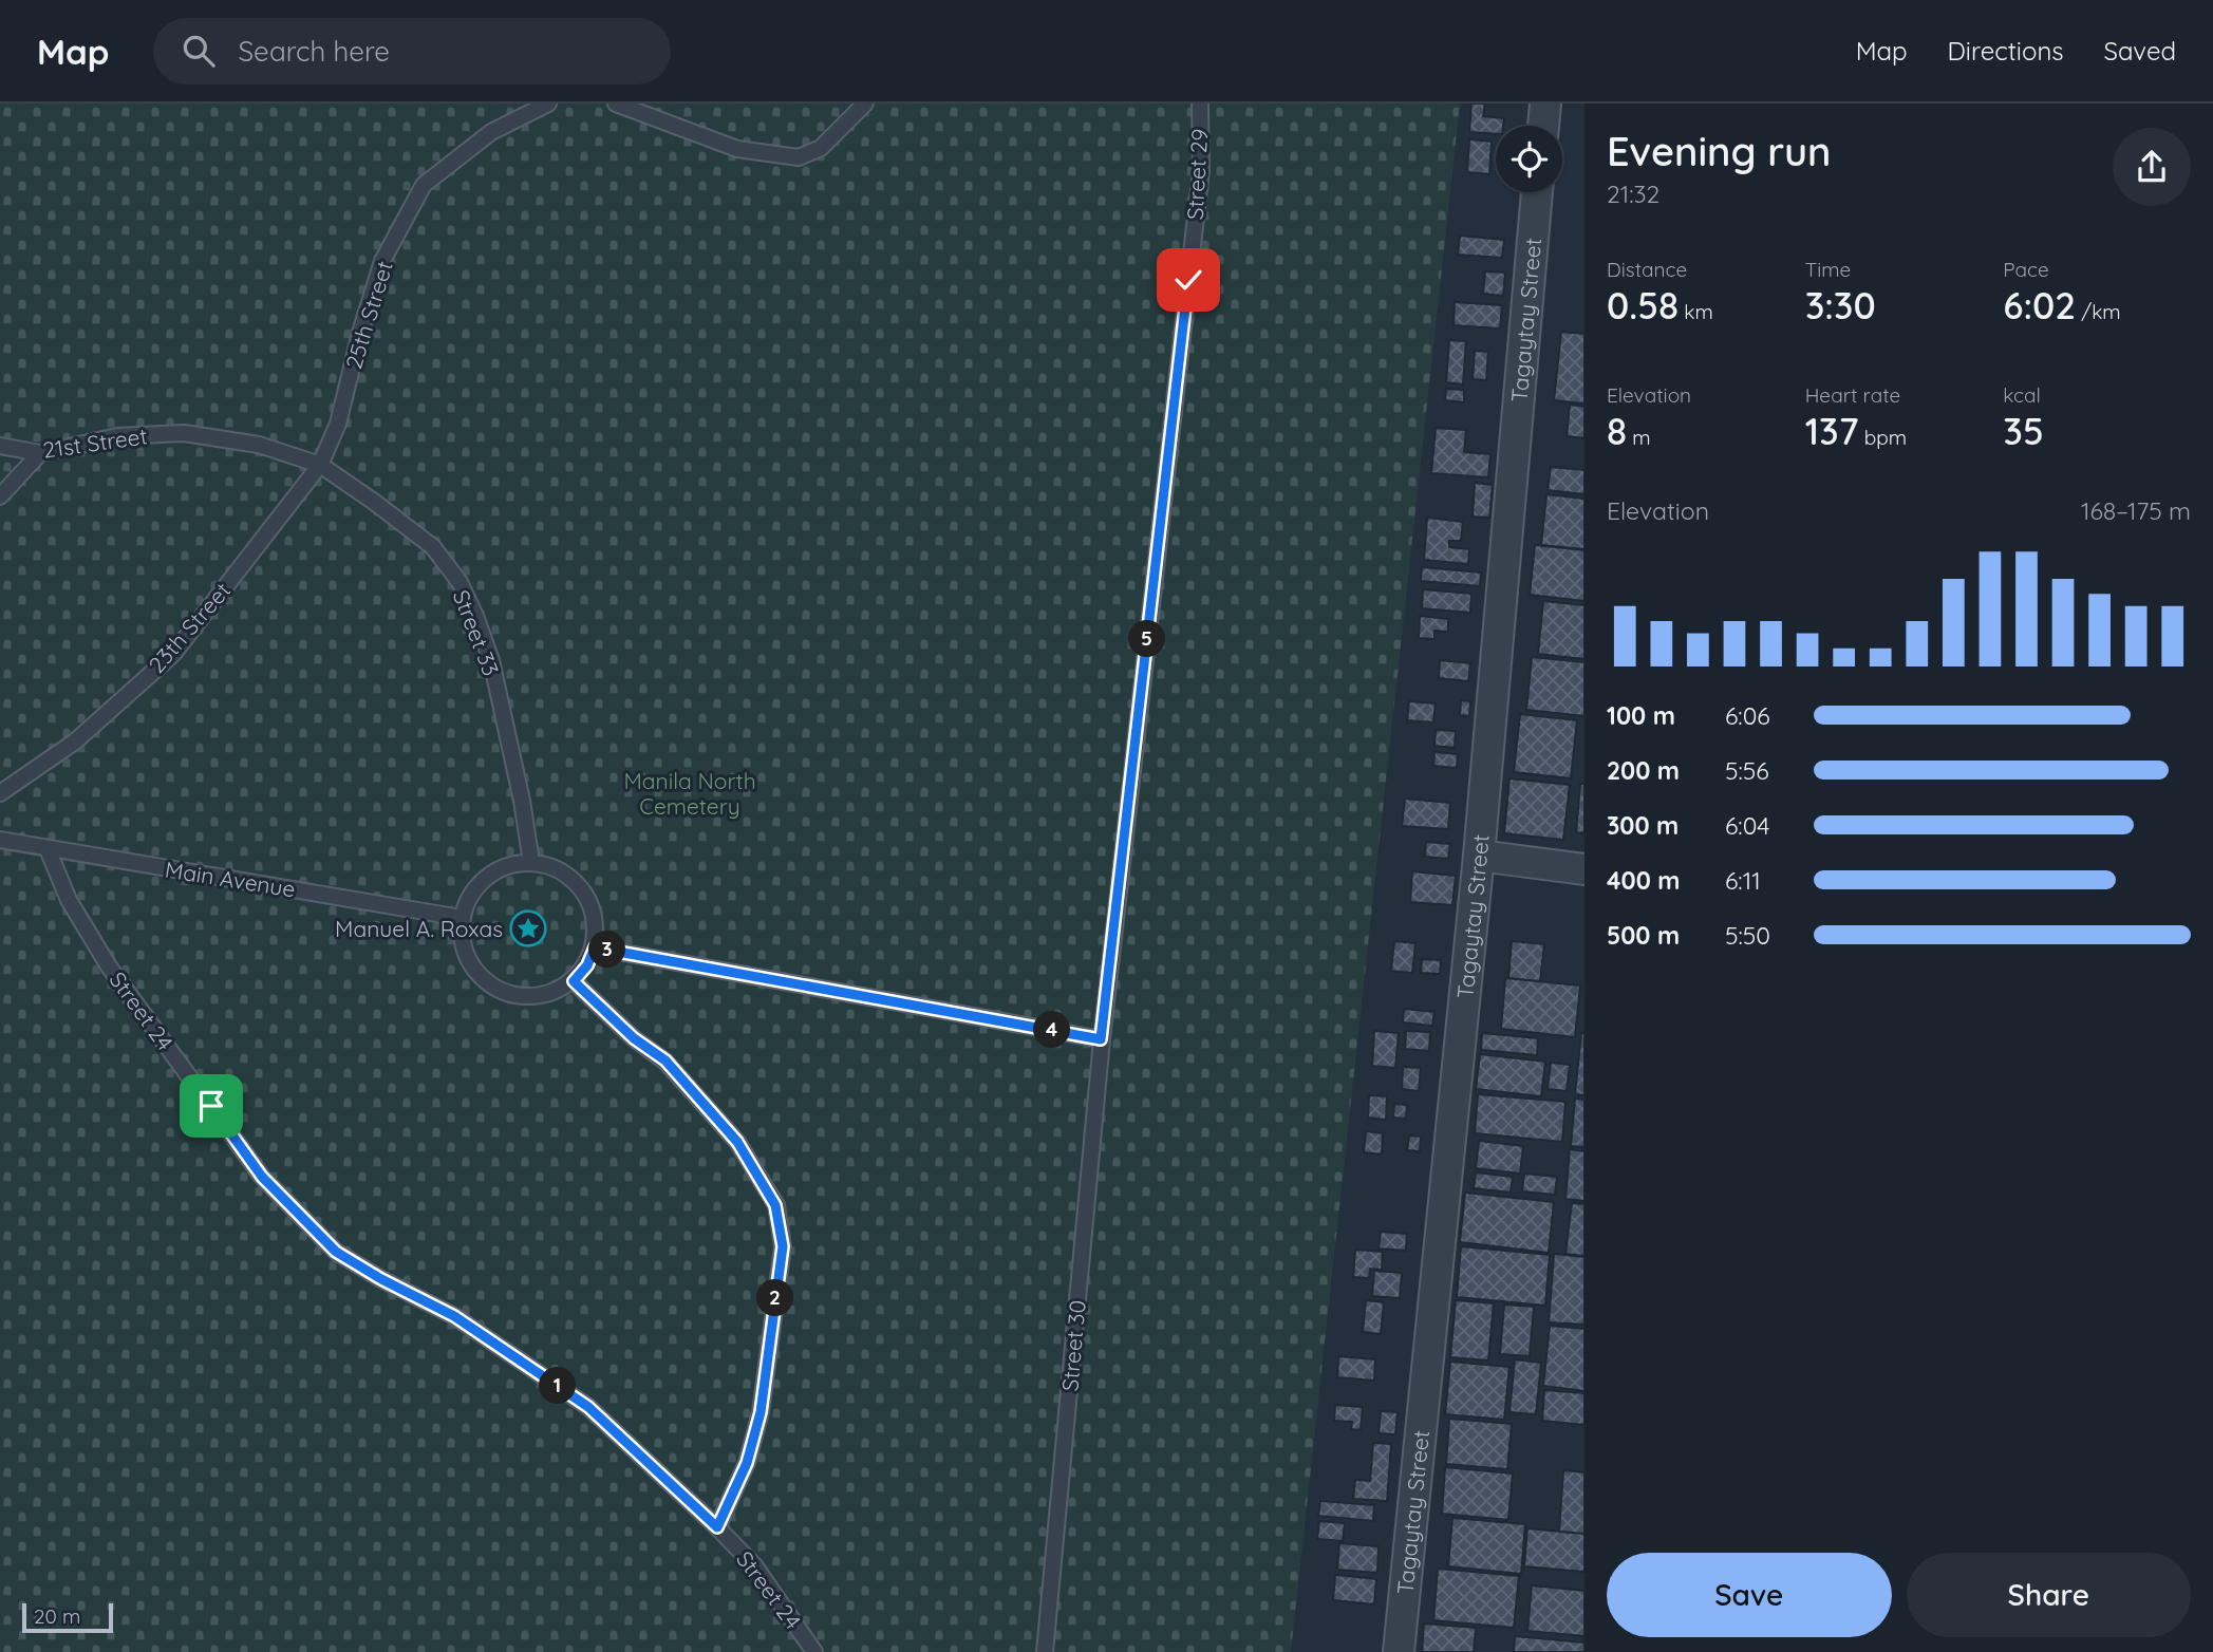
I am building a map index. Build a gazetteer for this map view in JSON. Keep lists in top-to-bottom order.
{
  "streets": {
    "street": ["Tagaytay Street"],
    "lane": [
      "Street 29",
      "25th Street",
      "21st Street",
      "23th Street",
      "Street 33",
      "Main Avenue",
      "Street 24",
      "Street 30"
    ]
  },
  "crossings": [
    ["Street 29", "Street 30"],
    ["25th Street", "21st Street"],
    ["25th Street", "23th Street"],
    ["25th Street", "Street 33"],
    ["21st Street", "23th Street"],
    ["21st Street", "Street 33"],
    ["23th Street", "Street 33"],
    ["Street 33", "Main Avenue"],
    ["Main Avenue", "Street 24"]
  ],
  "parks": ["Manila North Cemetery"],
  "places": {
    "place": ["Manuel A. Roxas"]
  },
  "scale_bar": "20 m",
  "page": {
    "header": "Map",
    "search": "Search here",
    "nav": ["Map", "Directions", "Saved"],
    "heading": ["Evening run", "21:32"],
    "stats": [
      ["Distance", "0.58 km"],
      ["Time", "3:30"],
      ["Pace", "6:02 /km"],
      ["Elevation", "8 m"],
      ["Heart rate", "137 bpm"],
      ["kcal", "35"]
    ],
    "chart": ["Elevation", "168–175 m"],
    "pins": [
      "5",
      "3",
      "4",
      "2",
      "1"
    ],
    "list": [
      {
        "name": "100 m",
        "note": "6:06"
      },
      {
        "name": "200 m",
        "note": "5:56"
      },
      {
        "name": "300 m",
        "note": "6:04"
      },
      {
        "name": "400 m",
        "note": "6:11"
      },
      {
        "name": "500 m",
        "note": "5:50"
      }
    ],
    "buttons": ["Save", "Share"],
    "scale": "20 m"
  }
}
